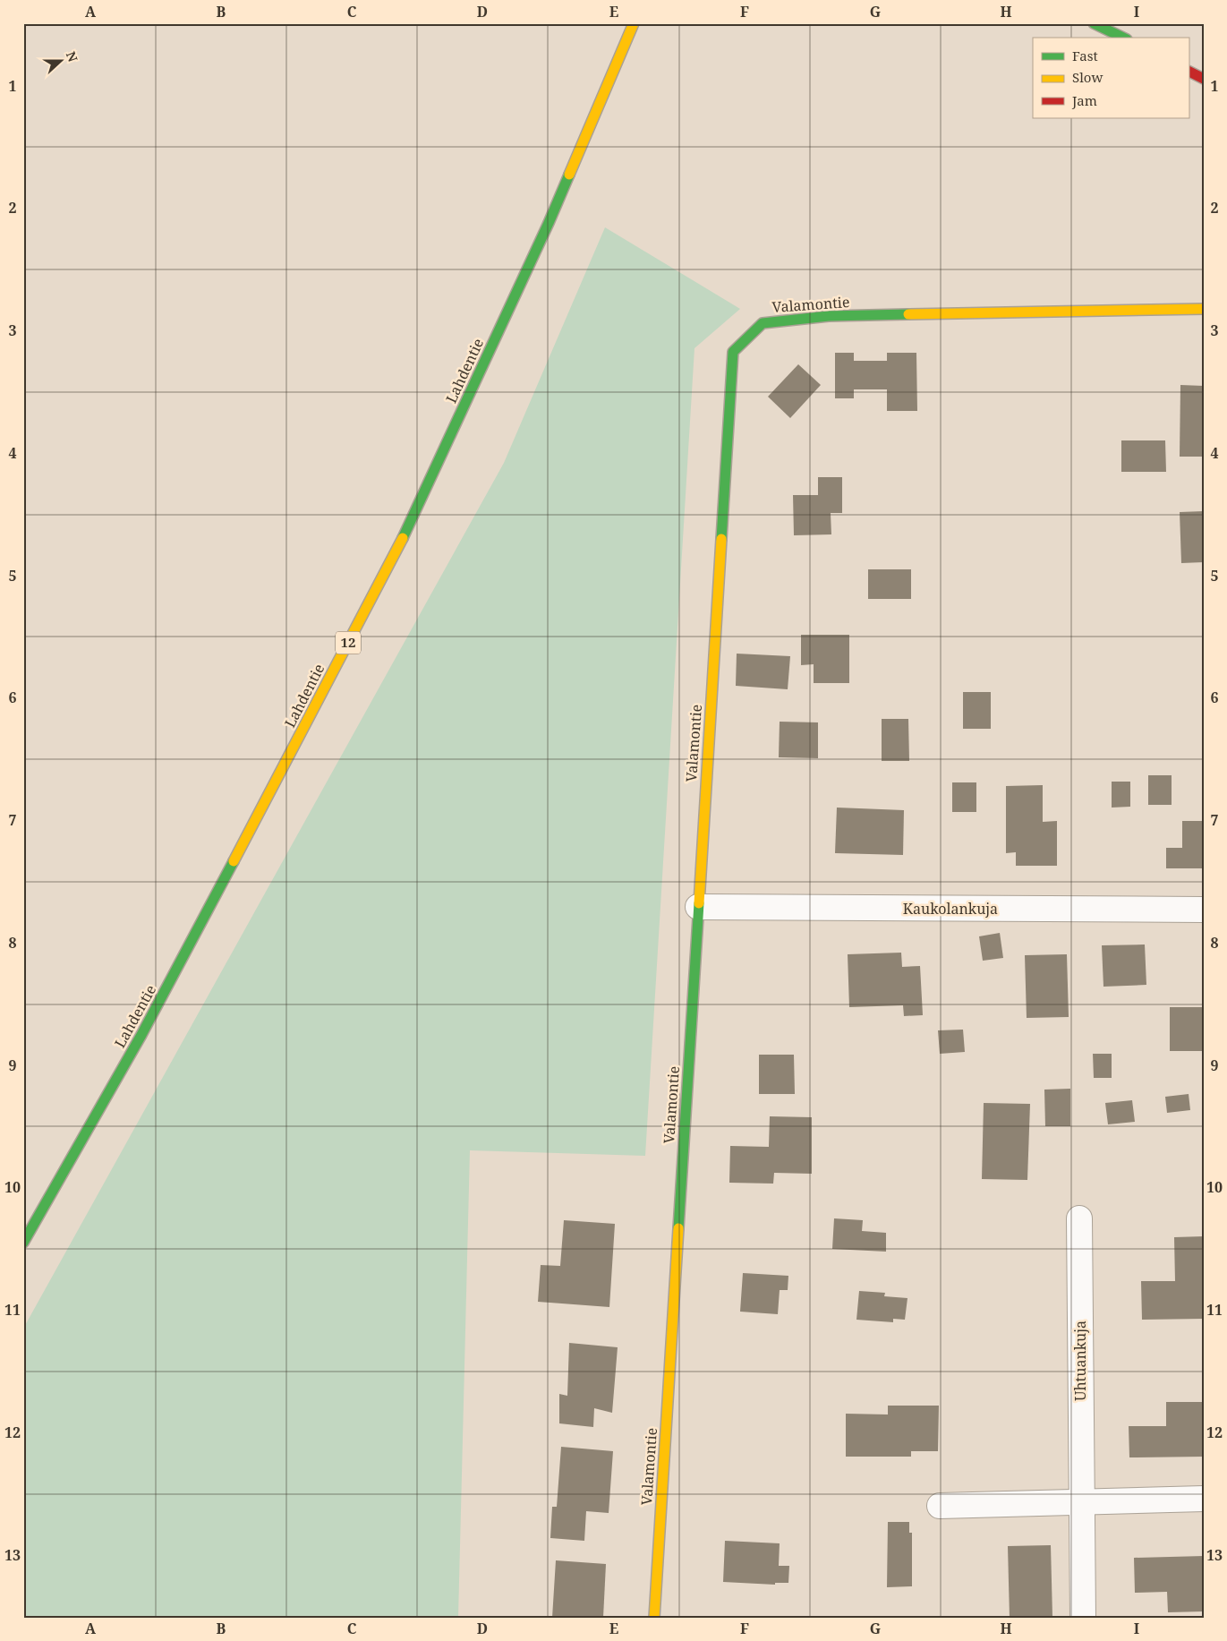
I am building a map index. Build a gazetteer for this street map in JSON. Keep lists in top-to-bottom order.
{
  "streets": {
    "main road": ["Valamontie", "Lahdentie", "12"],
    "street": ["Kaukolankuja", "Uhtuankuja"]
  },
  "crossings": [
    ["Valamontie", "Kaukolankuja"]
  ],
  "legend": ["Fast", "Slow", "Jam"],
  "north": "right",
  "grid": {
    "columns": [
      "A",
      "B",
      "C",
      "D",
      "E",
      "F",
      "G",
      "H",
      "I"
    ],
    "rows": [
      "1",
      "2",
      "3",
      "4",
      "5",
      "6",
      "7",
      "8",
      "9",
      "10",
      "11",
      "12",
      "13"
    ]
  }
}
